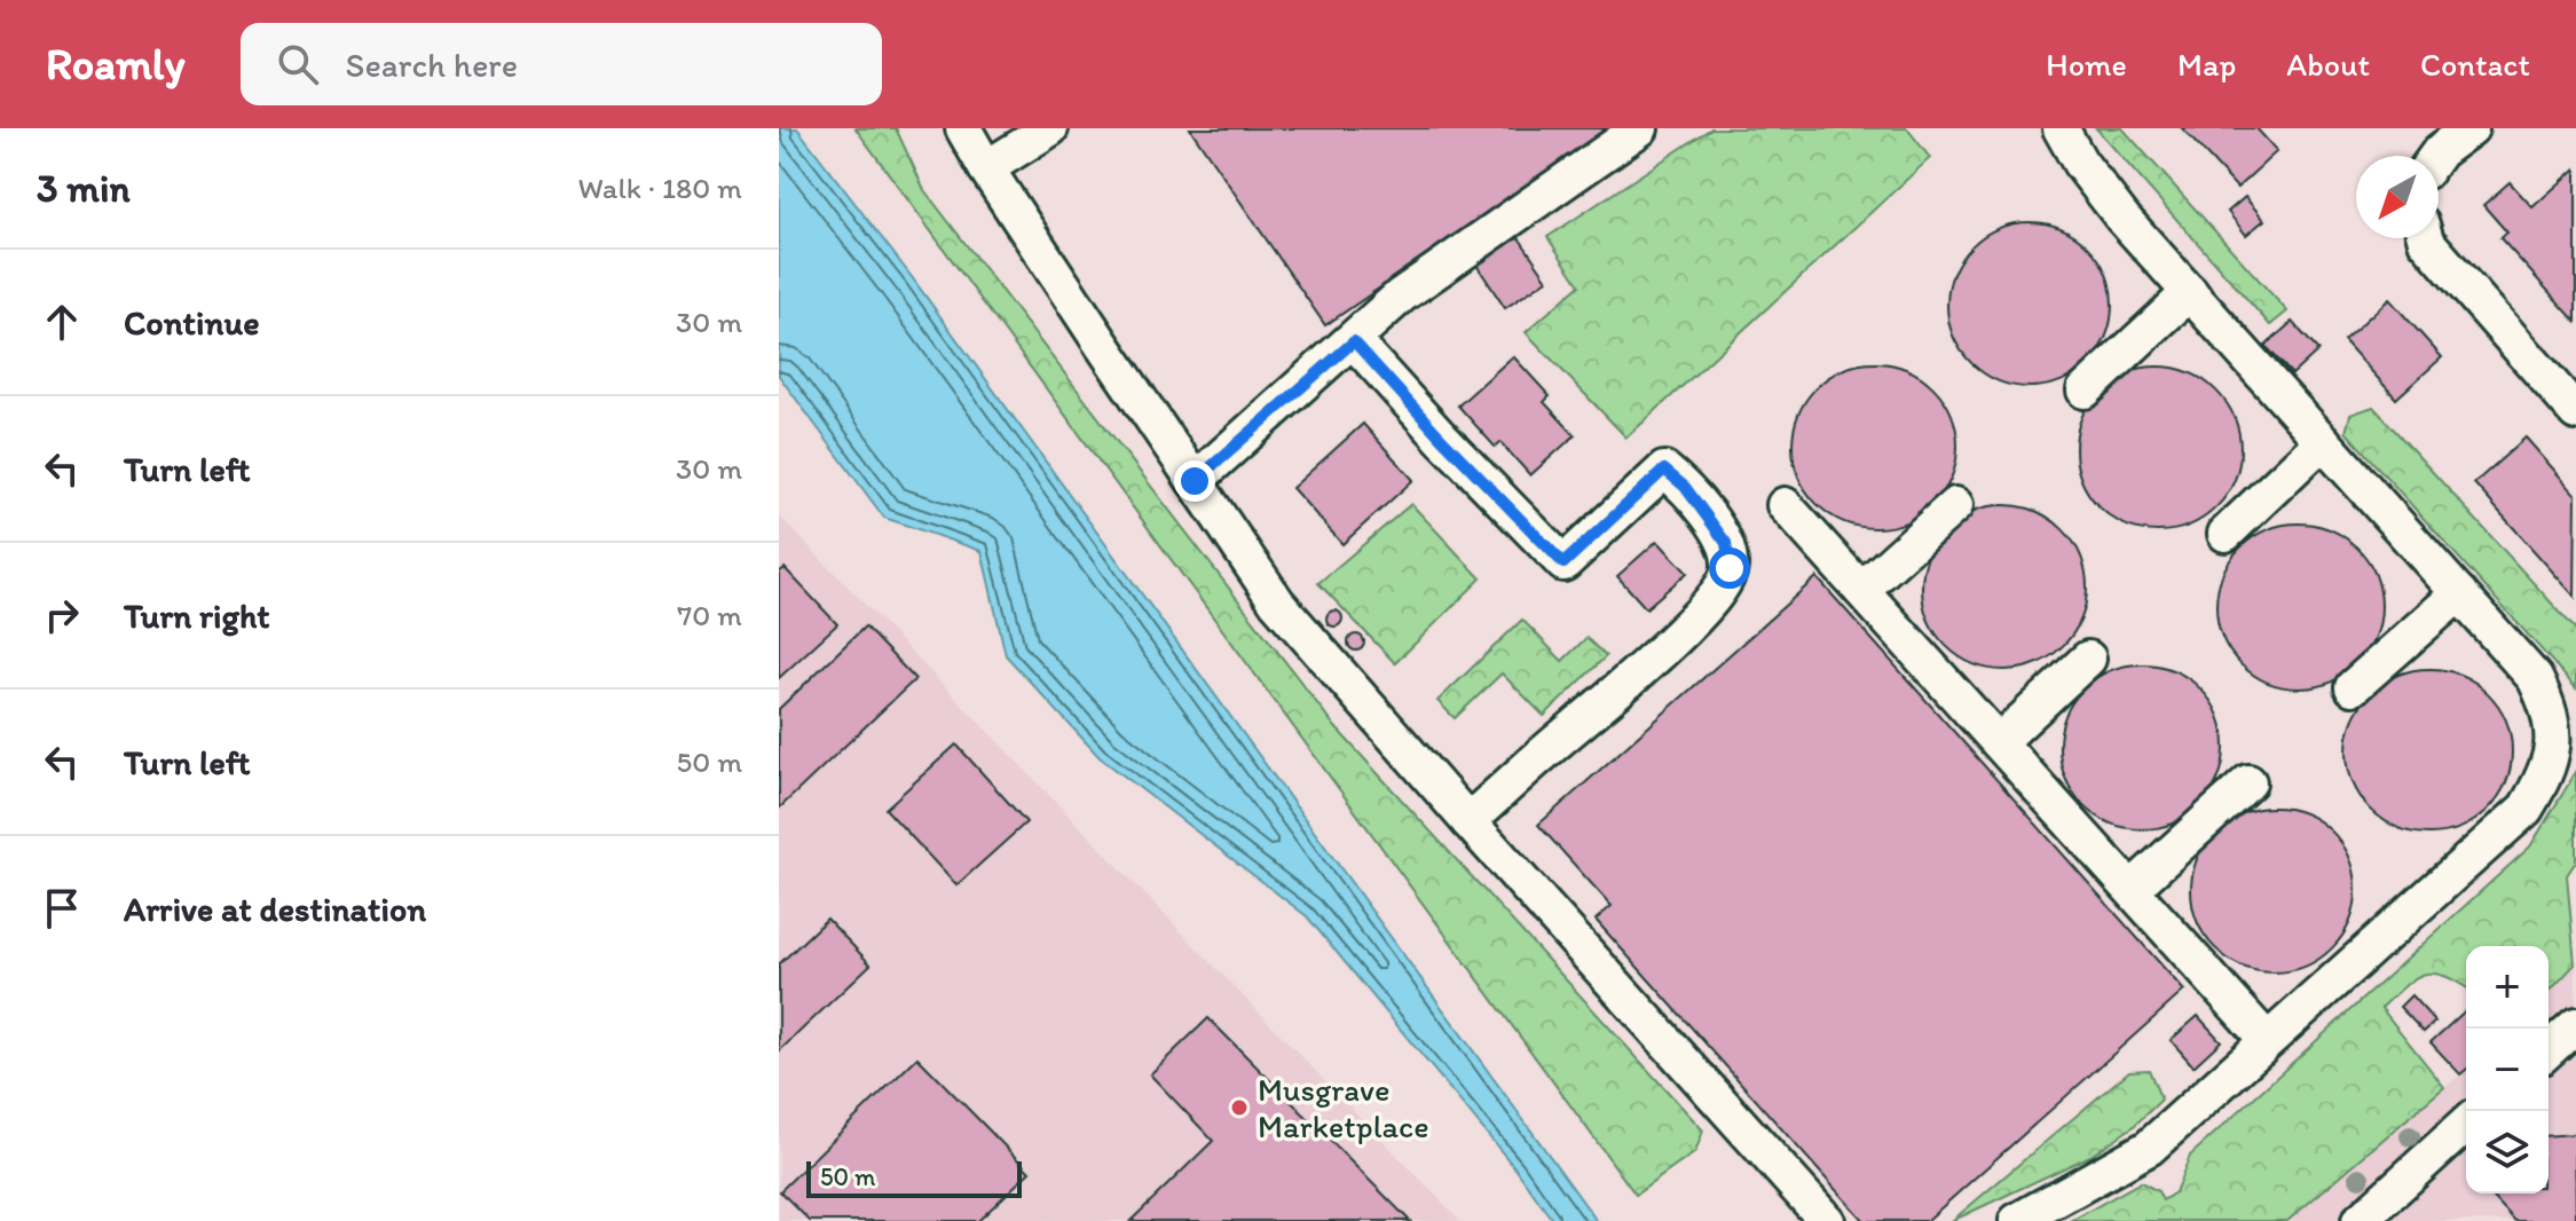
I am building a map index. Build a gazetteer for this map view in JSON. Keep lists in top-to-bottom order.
{
  "places": ["Musgrave Marketplace"],
  "scale_bar": "50 m",
  "north": "bottom left",
  "page": {
    "header": "Roamly",
    "search": "Search here",
    "nav": [
      "Home",
      "Map",
      "About",
      "Contact"
    ],
    "heading": ["3 min", "Walk · 180 m"],
    "list": [
      ["Continue", "30 m"],
      ["Turn left", "30 m"],
      ["Turn right", "70 m"],
      ["Turn left", "50 m"],
      "Arrive at destination"
    ],
    "map_buttons": ["+", "−"],
    "scale": "50 m"
  }
}
